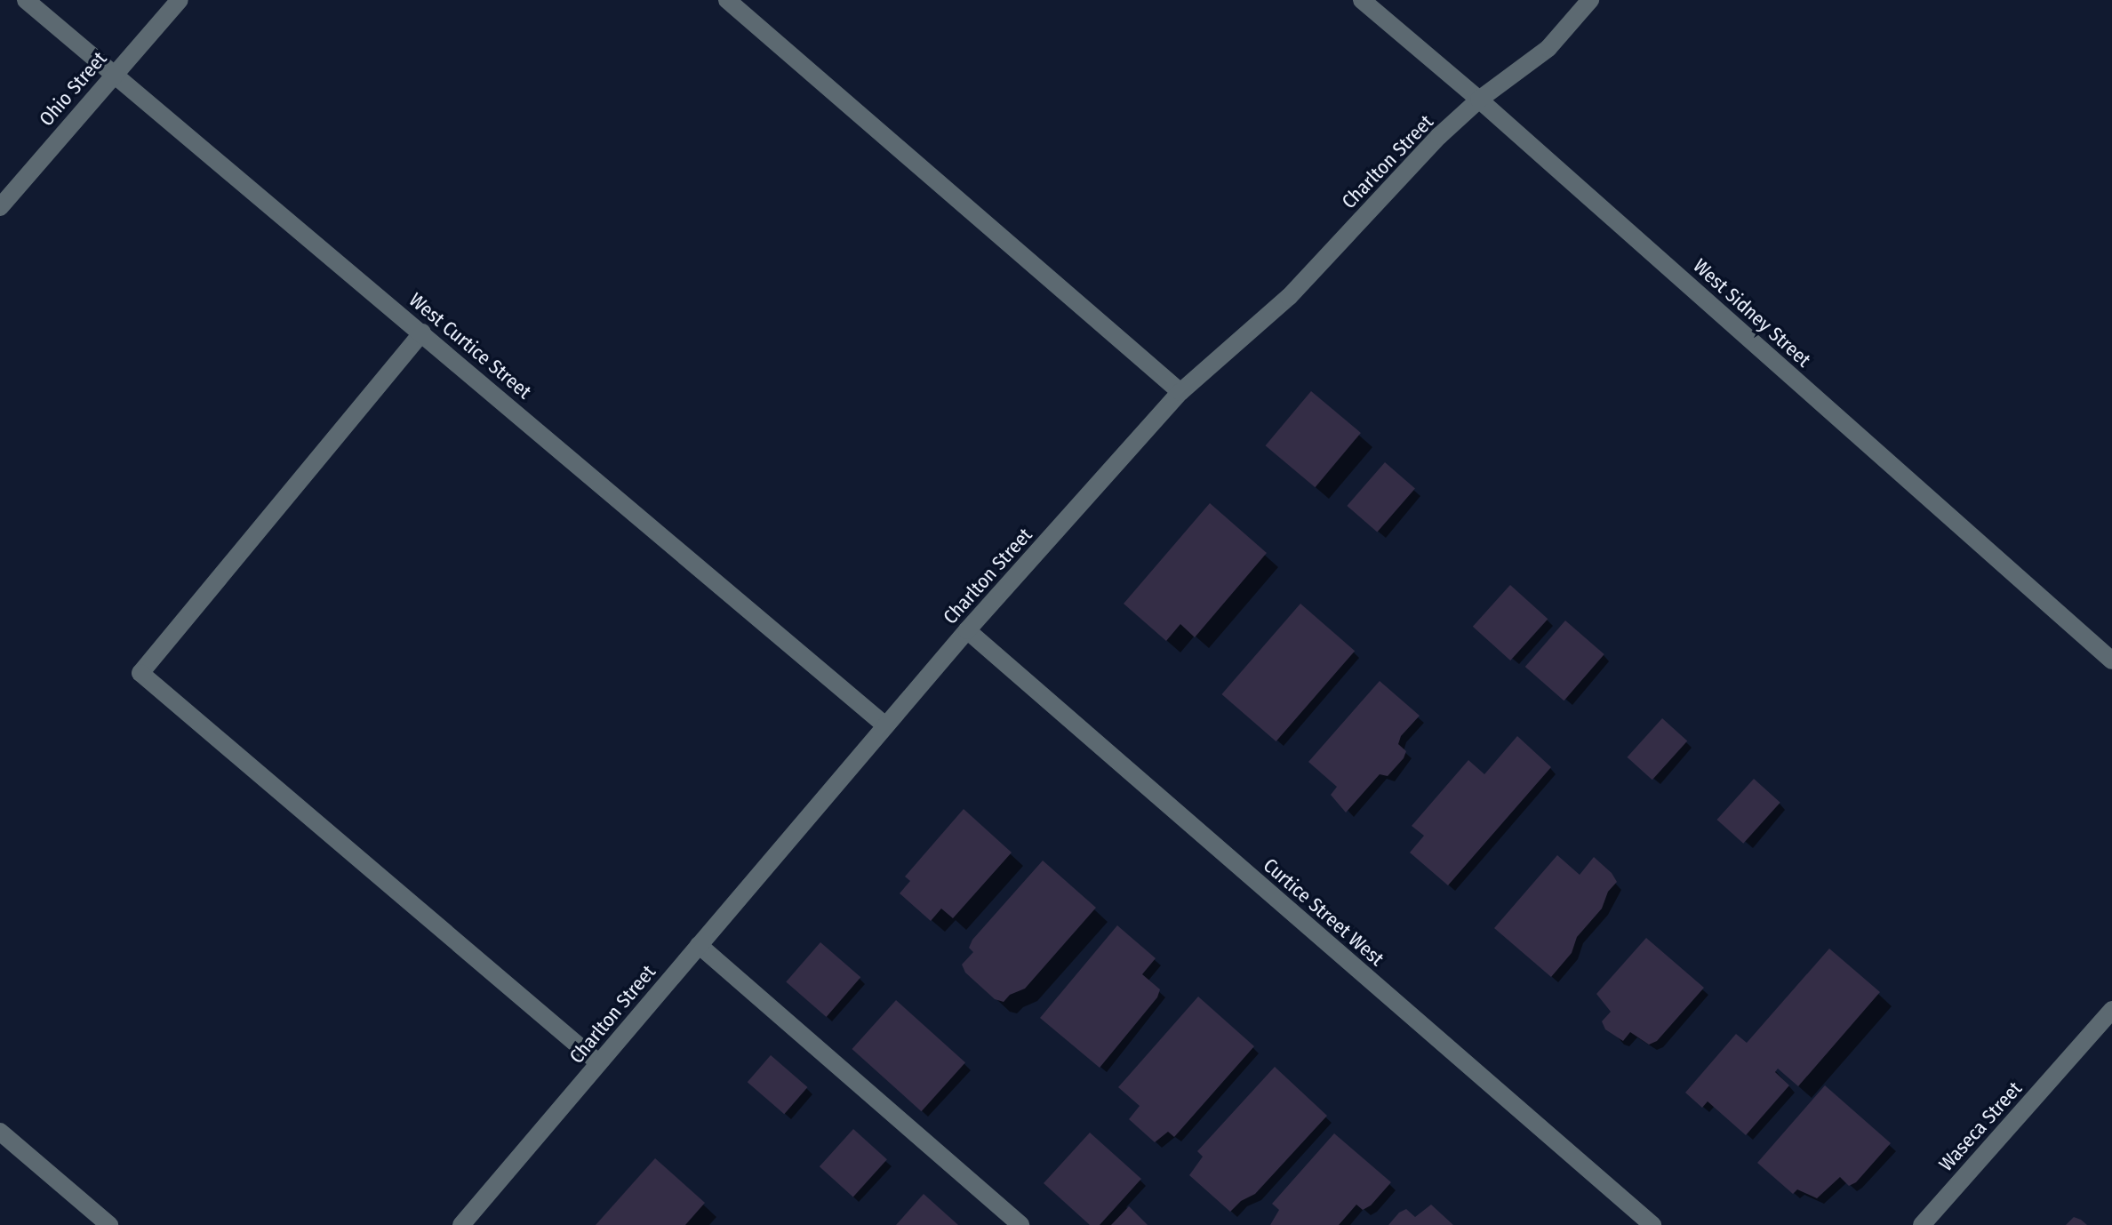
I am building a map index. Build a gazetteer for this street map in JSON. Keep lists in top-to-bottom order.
{
  "streets": {
    "street": [
      "Ohio Street",
      "Charlton Street",
      "West Sidney Street",
      "West Curtice Street",
      "Curtice Street West",
      "Waseca Street"
    ]
  },
  "crossings": [
    ["Ohio Street", "West Curtice Street"],
    ["Charlton Street", "West Sidney Street"],
    ["Charlton Street", "West Curtice Street"],
    ["Charlton Street", "Curtice Street West"]
  ]
}
